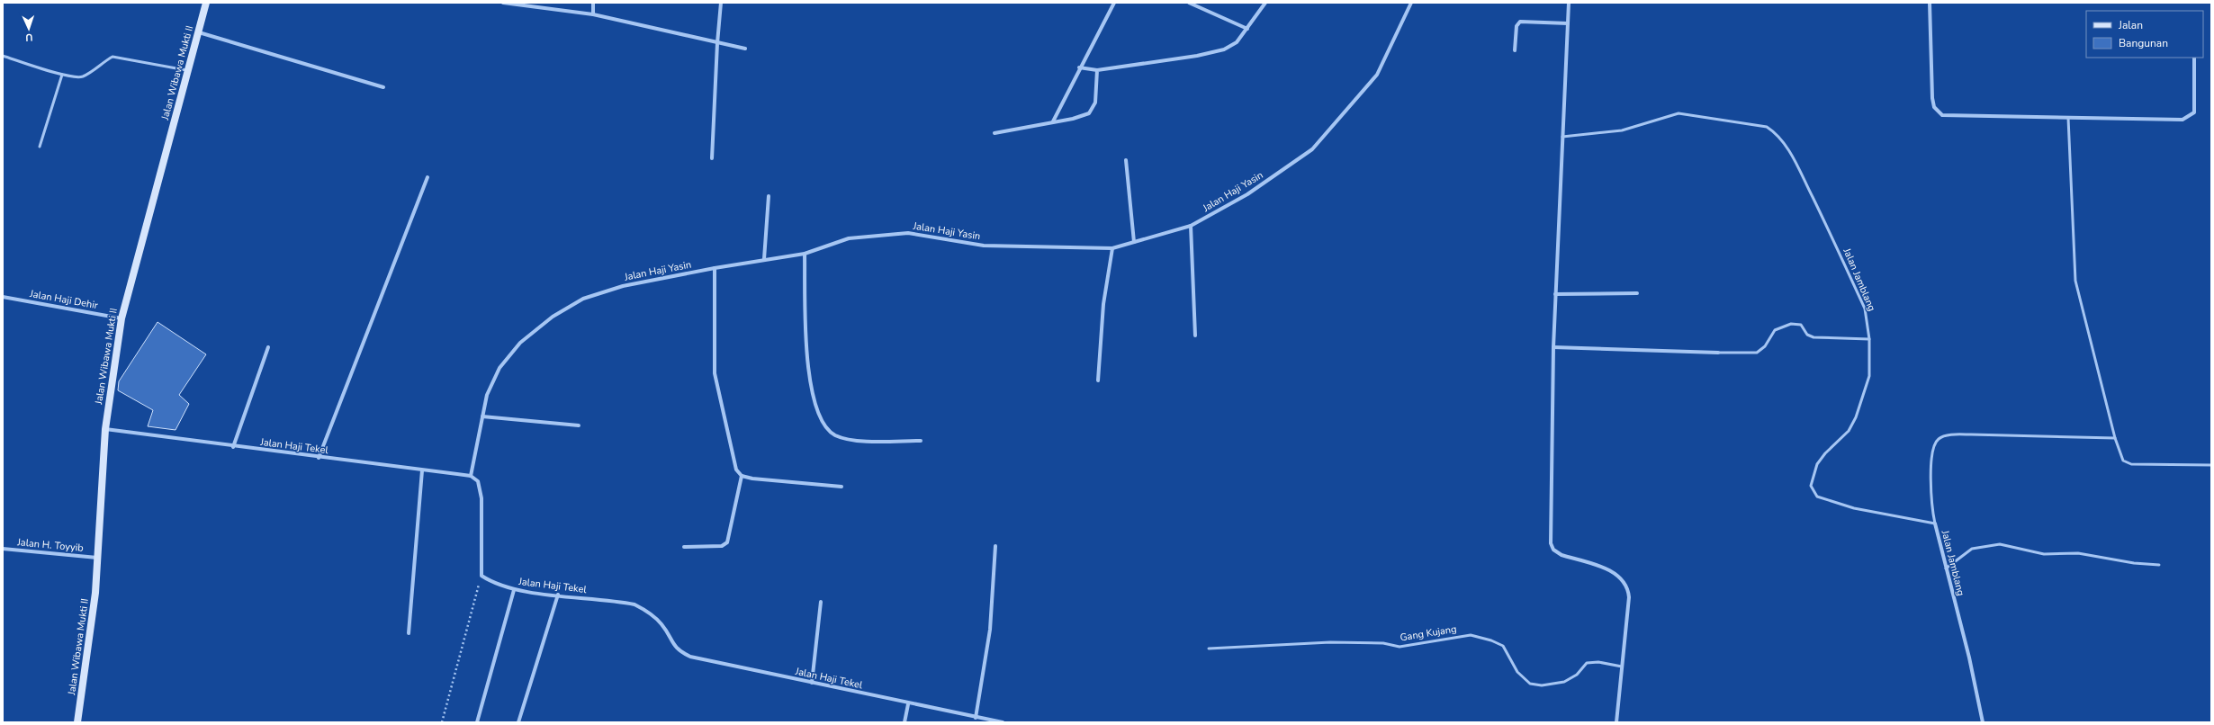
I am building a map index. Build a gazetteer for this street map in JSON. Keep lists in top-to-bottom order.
{
  "streets": {
    "main road": ["Jalan Wibawa Mukti II"],
    "street": [
      "Jalan Haji Yasin",
      "Jalan Jamblang",
      "Jalan Haji Dehir",
      "Jalan Haji Tekel",
      "Jalan H. Toyyib"
    ],
    "lane": ["Gang Kujang"]
  },
  "crossings": [
    ["Jalan Wibawa Mukti II", "Jalan Haji Dehir"],
    ["Jalan Wibawa Mukti II", "Jalan Haji Tekel"],
    ["Jalan Wibawa Mukti II", "Jalan H. Toyyib"],
    ["Jalan Haji Yasin", "Jalan Haji Tekel"]
  ],
  "legend": ["Jalan", "Bangunan"],
  "north": "bottom"
}
